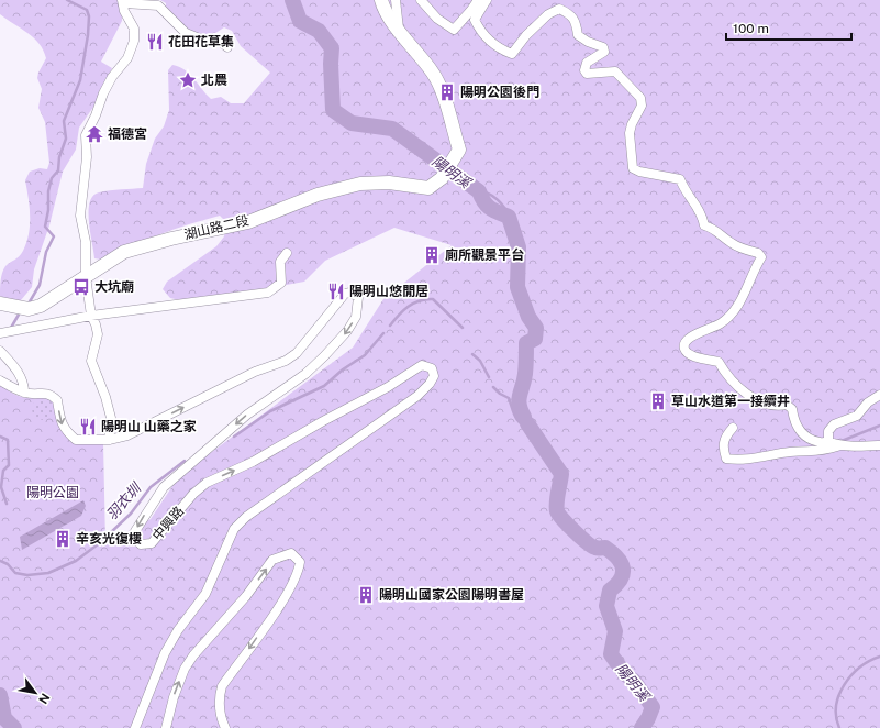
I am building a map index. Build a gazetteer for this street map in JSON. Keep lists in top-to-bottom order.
{
  "streets": {
    "street": ["湖山路二段", "中興路"]
  },
  "water": ["陽明溪", "羽衣圳"],
  "parks": ["陽明公園"],
  "places": {
    "restaurant": ["花田花草集", "陽明山悠閒居", "陽明山 山藥之家"],
    "place": ["北農"],
    "building": [
      "陽明公園後門",
      "廁所觀景平台",
      "草山水道第一接續井",
      "辛亥光復樓",
      "陽明山國家公園陽明書屋"
    ],
    "temple": ["福德宮"],
    "bus stop": ["大坑廟"]
  },
  "scale_bar": "100 m",
  "north": "bottom right"
}
